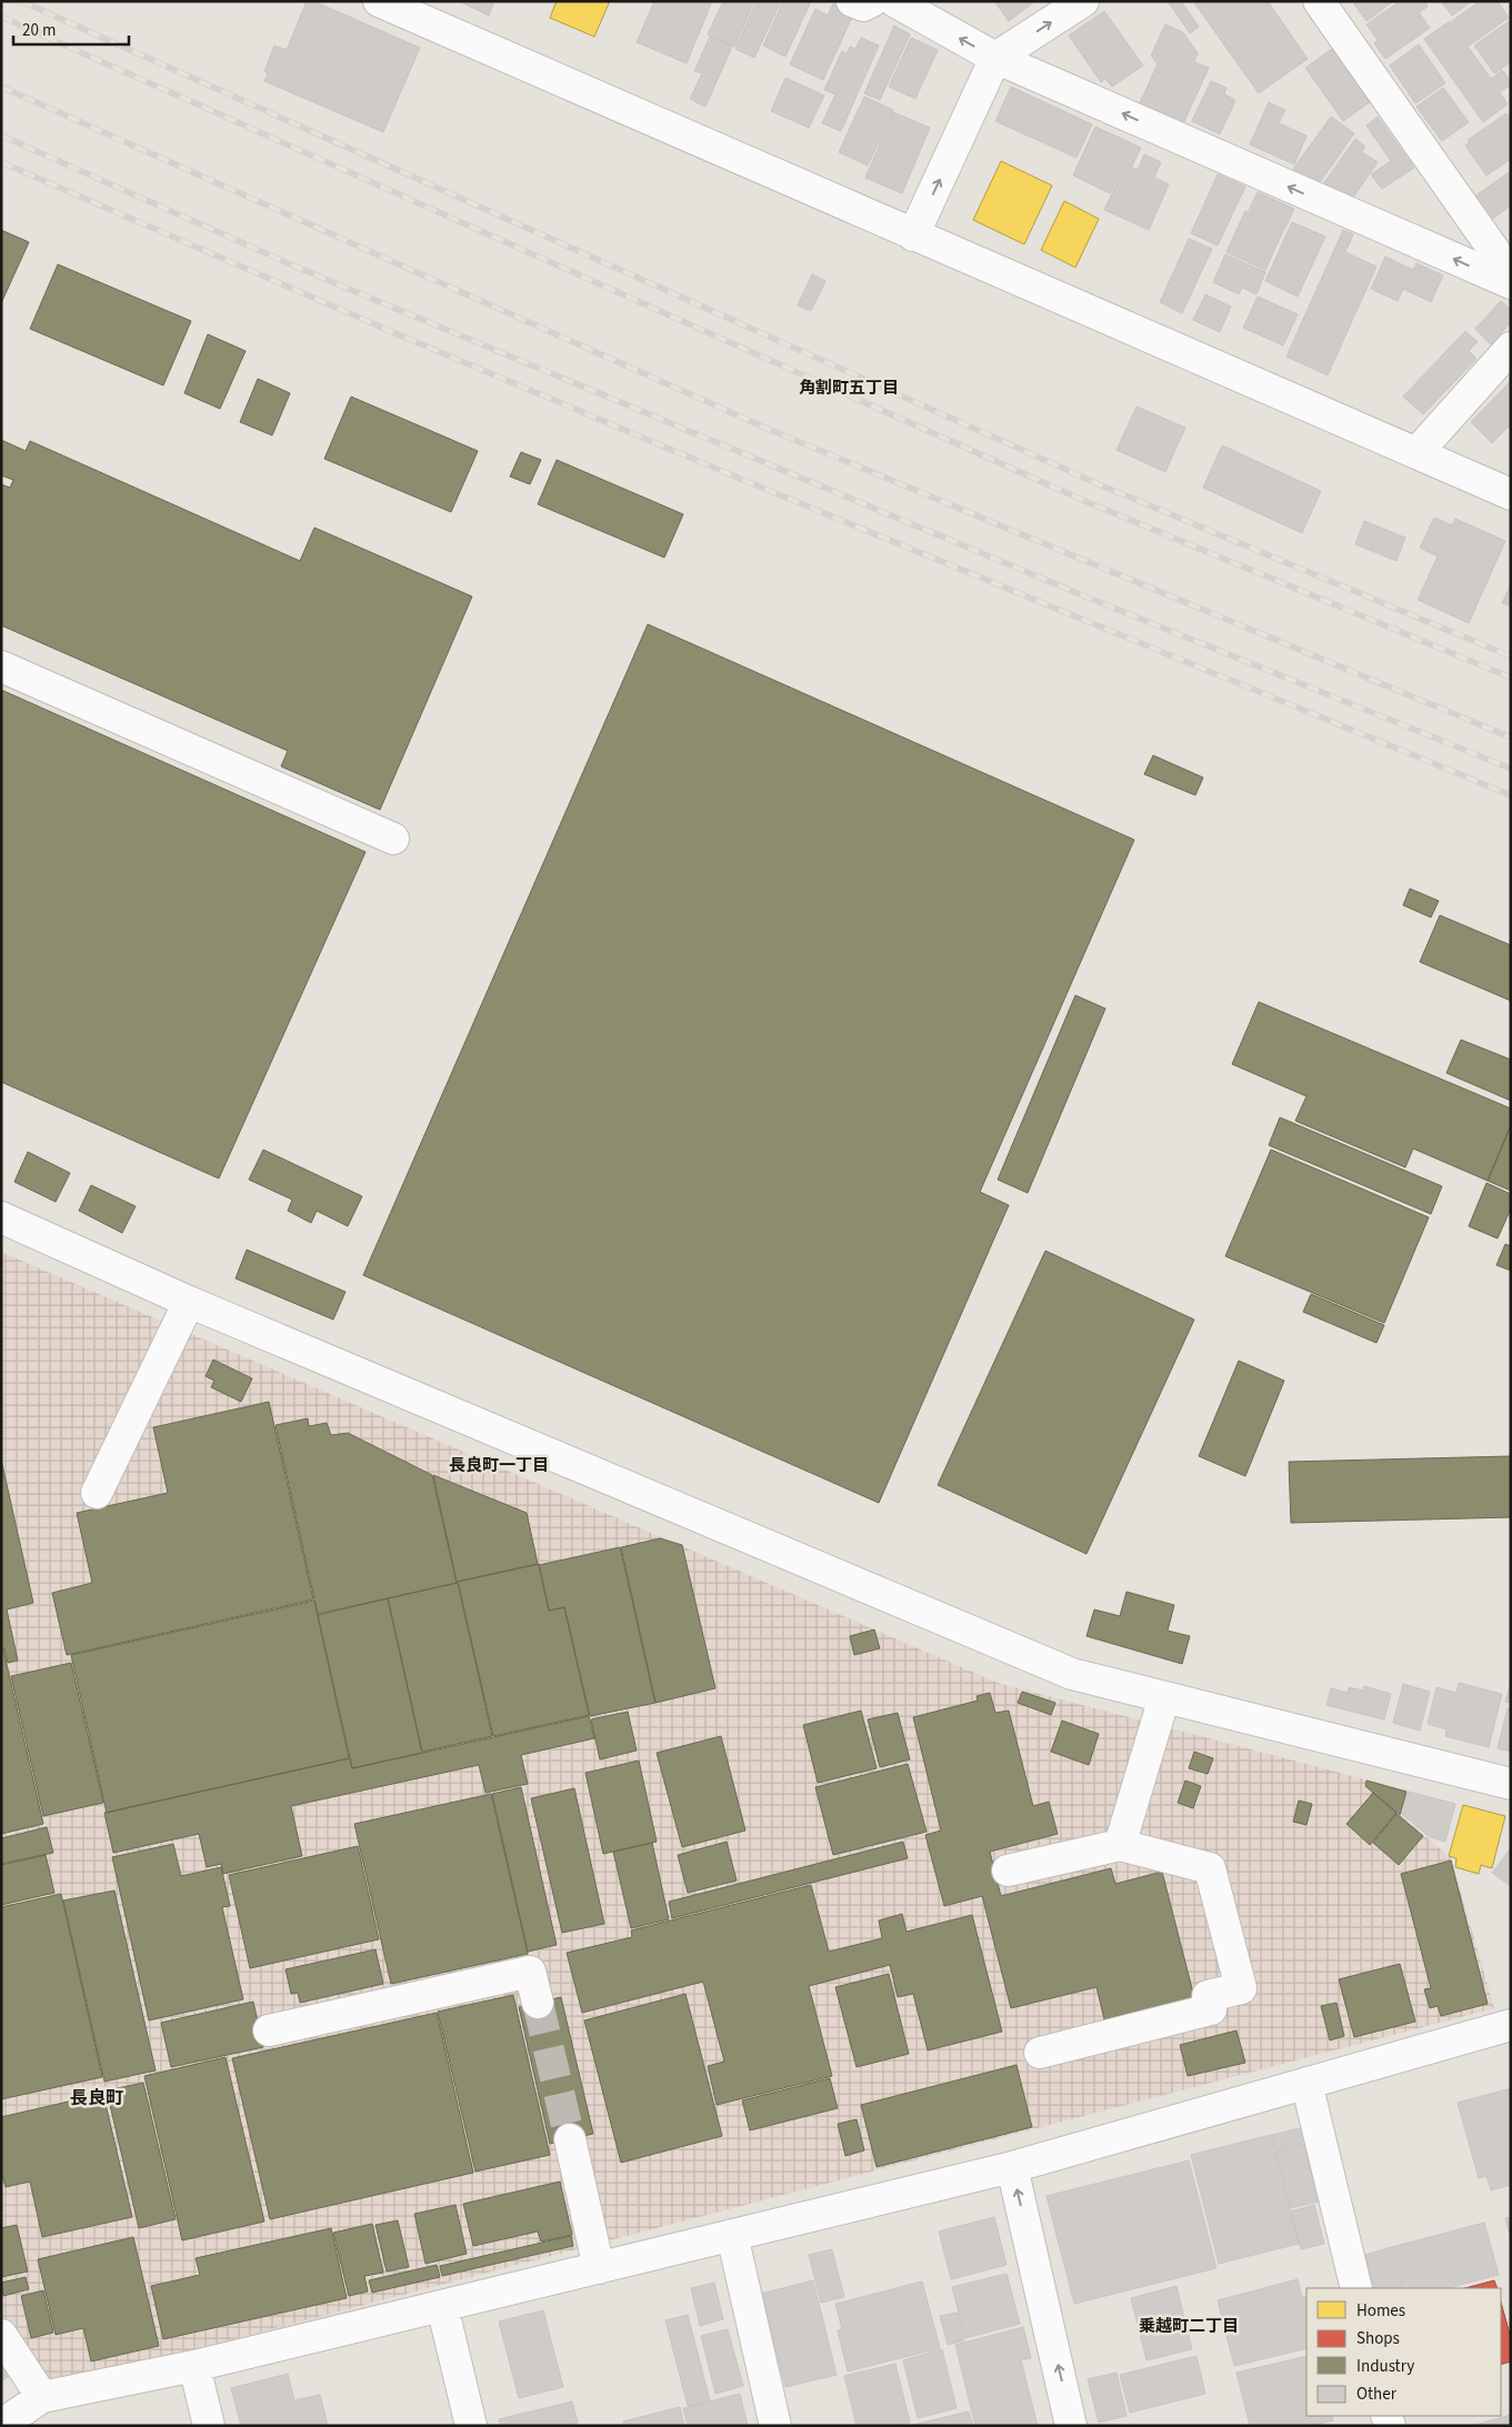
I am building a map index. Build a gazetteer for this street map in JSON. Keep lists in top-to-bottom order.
{
  "districts": [
    "角割町五丁目",
    "長良町一丁目",
    "長良町",
    "乗越町二丁目"
  ],
  "legend": [
    "Homes",
    "Shops",
    "Industry",
    "Other"
  ],
  "scale_bar": "20 m"
}
